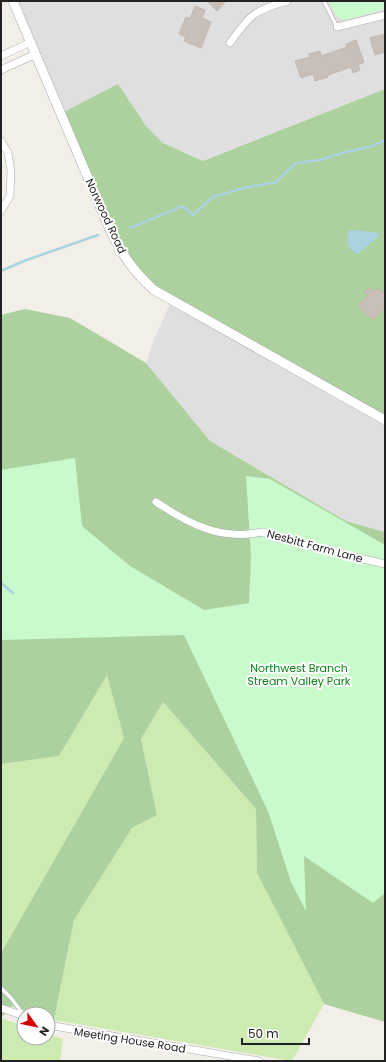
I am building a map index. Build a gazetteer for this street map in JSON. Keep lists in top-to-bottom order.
{
  "streets": {
    "street": ["Norwood Road", "Nesbitt Farm Lane", "Meeting House Road"]
  },
  "parks": ["Northwest Branch Stream Valley Park"],
  "scale_bar": "50 m",
  "north": "bottom right"
}
